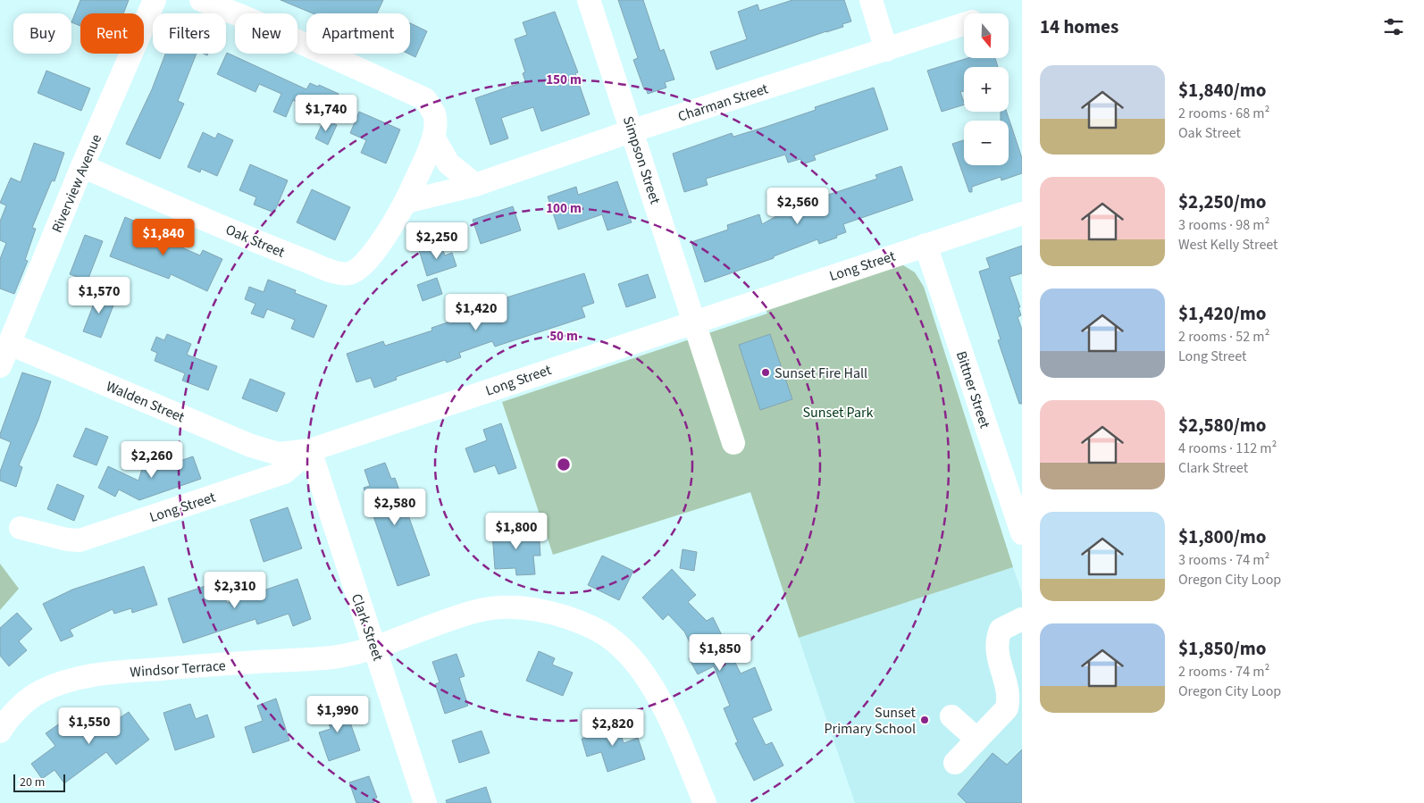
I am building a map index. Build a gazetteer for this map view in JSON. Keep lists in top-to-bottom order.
{
  "streets": {
    "street": [
      "Charman Street",
      "Simpson Street",
      "Riverview Avenue",
      "Oak Street",
      "Long Street",
      "Bittner Street",
      "Walden Street",
      "Clark Street",
      "Windsor Terrace"
    ]
  },
  "crossings": [
    ["Charman Street", "Simpson Street"],
    ["Charman Street", "Oak Street"],
    ["Simpson Street", "Long Street"],
    ["Riverview Avenue", "Oak Street"],
    ["Riverview Avenue", "Walden Street"],
    ["Long Street", "Bittner Street"],
    ["Long Street", "Walden Street"],
    ["Long Street", "Clark Street"],
    ["Walden Street", "Clark Street"],
    ["Clark Street", "Windsor Terrace"]
  ],
  "parks": ["Sunset Park"],
  "places": ["Sunset Fire Hall", "Sunset Primary School"],
  "scale_bar": "20 m",
  "north": "bottom",
  "page": {
    "heading": "14 homes",
    "map_buttons": ["+", "−"],
    "chip": [
      "Buy",
      "Rent",
      "Filters",
      "New",
      "Apartment"
    ],
    "list": [
      {
        "name": "$1,840/mo",
        "note": "2 rooms · 68 m² · Oak Street"
      },
      {
        "name": "$2,250/mo",
        "note": "3 rooms · 98 m² · West Kelly Street"
      },
      {
        "name": "$1,420/mo",
        "note": "2 rooms · 52 m² · Long Street"
      },
      {
        "name": "$2,580/mo",
        "note": "4 rooms · 112 m² · Clark Street"
      },
      {
        "name": "$1,800/mo",
        "note": "3 rooms · 74 m² · Oregon City Loop"
      },
      {
        "name": "$1,850/mo",
        "note": "2 rooms · 74 m² · Oregon City Loop"
      }
    ],
    "price": [
      "$1,740",
      "$2,560",
      "$1,840",
      "$2,250",
      "$1,570",
      "$1,420",
      "$2,260",
      "$2,580",
      "$1,800",
      "$2,310",
      "$1,850",
      "$1,990",
      "$1,550",
      "$2,820"
    ],
    "scale": "20 m"
  },
  "rings": ["150 m", "100 m", "50 m"]
}
